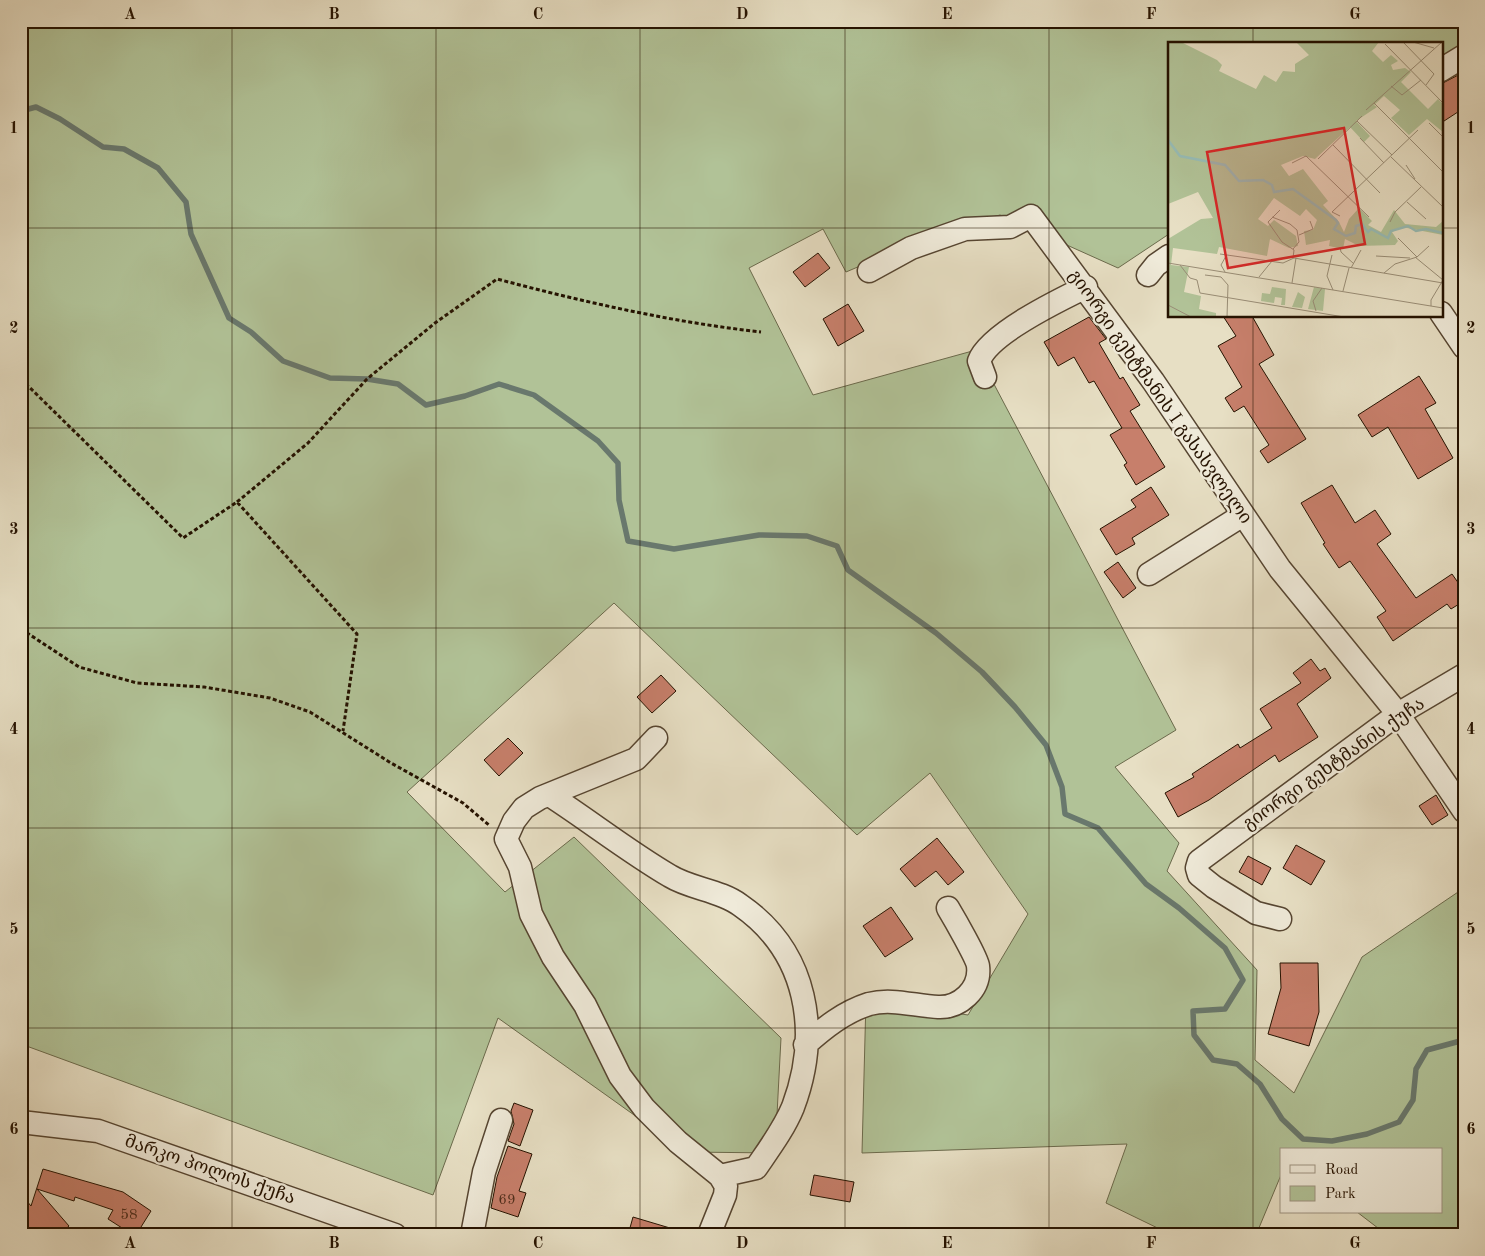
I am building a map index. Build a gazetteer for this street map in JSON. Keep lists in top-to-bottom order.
{
  "streets": {
    "street": ["გიორგი გეხტმანის I გასასვლელი", "გიორგი გეხტმანის ქუჩა", "მარკო პოლოს ქუჩა"]
  },
  "crossings": [
    ["გიორგი გეხტმანის I გასასვლელი", "გიორგი გეხტმანის ქუჩა"]
  ],
  "house_numbers": ["69", "58"],
  "legend": ["Road", "Park"],
  "grid": {
    "columns": [
      "A",
      "B",
      "C",
      "D",
      "E",
      "F",
      "G"
    ],
    "rows": [
      "1",
      "2",
      "3",
      "4",
      "5",
      "6"
    ]
  }
}
